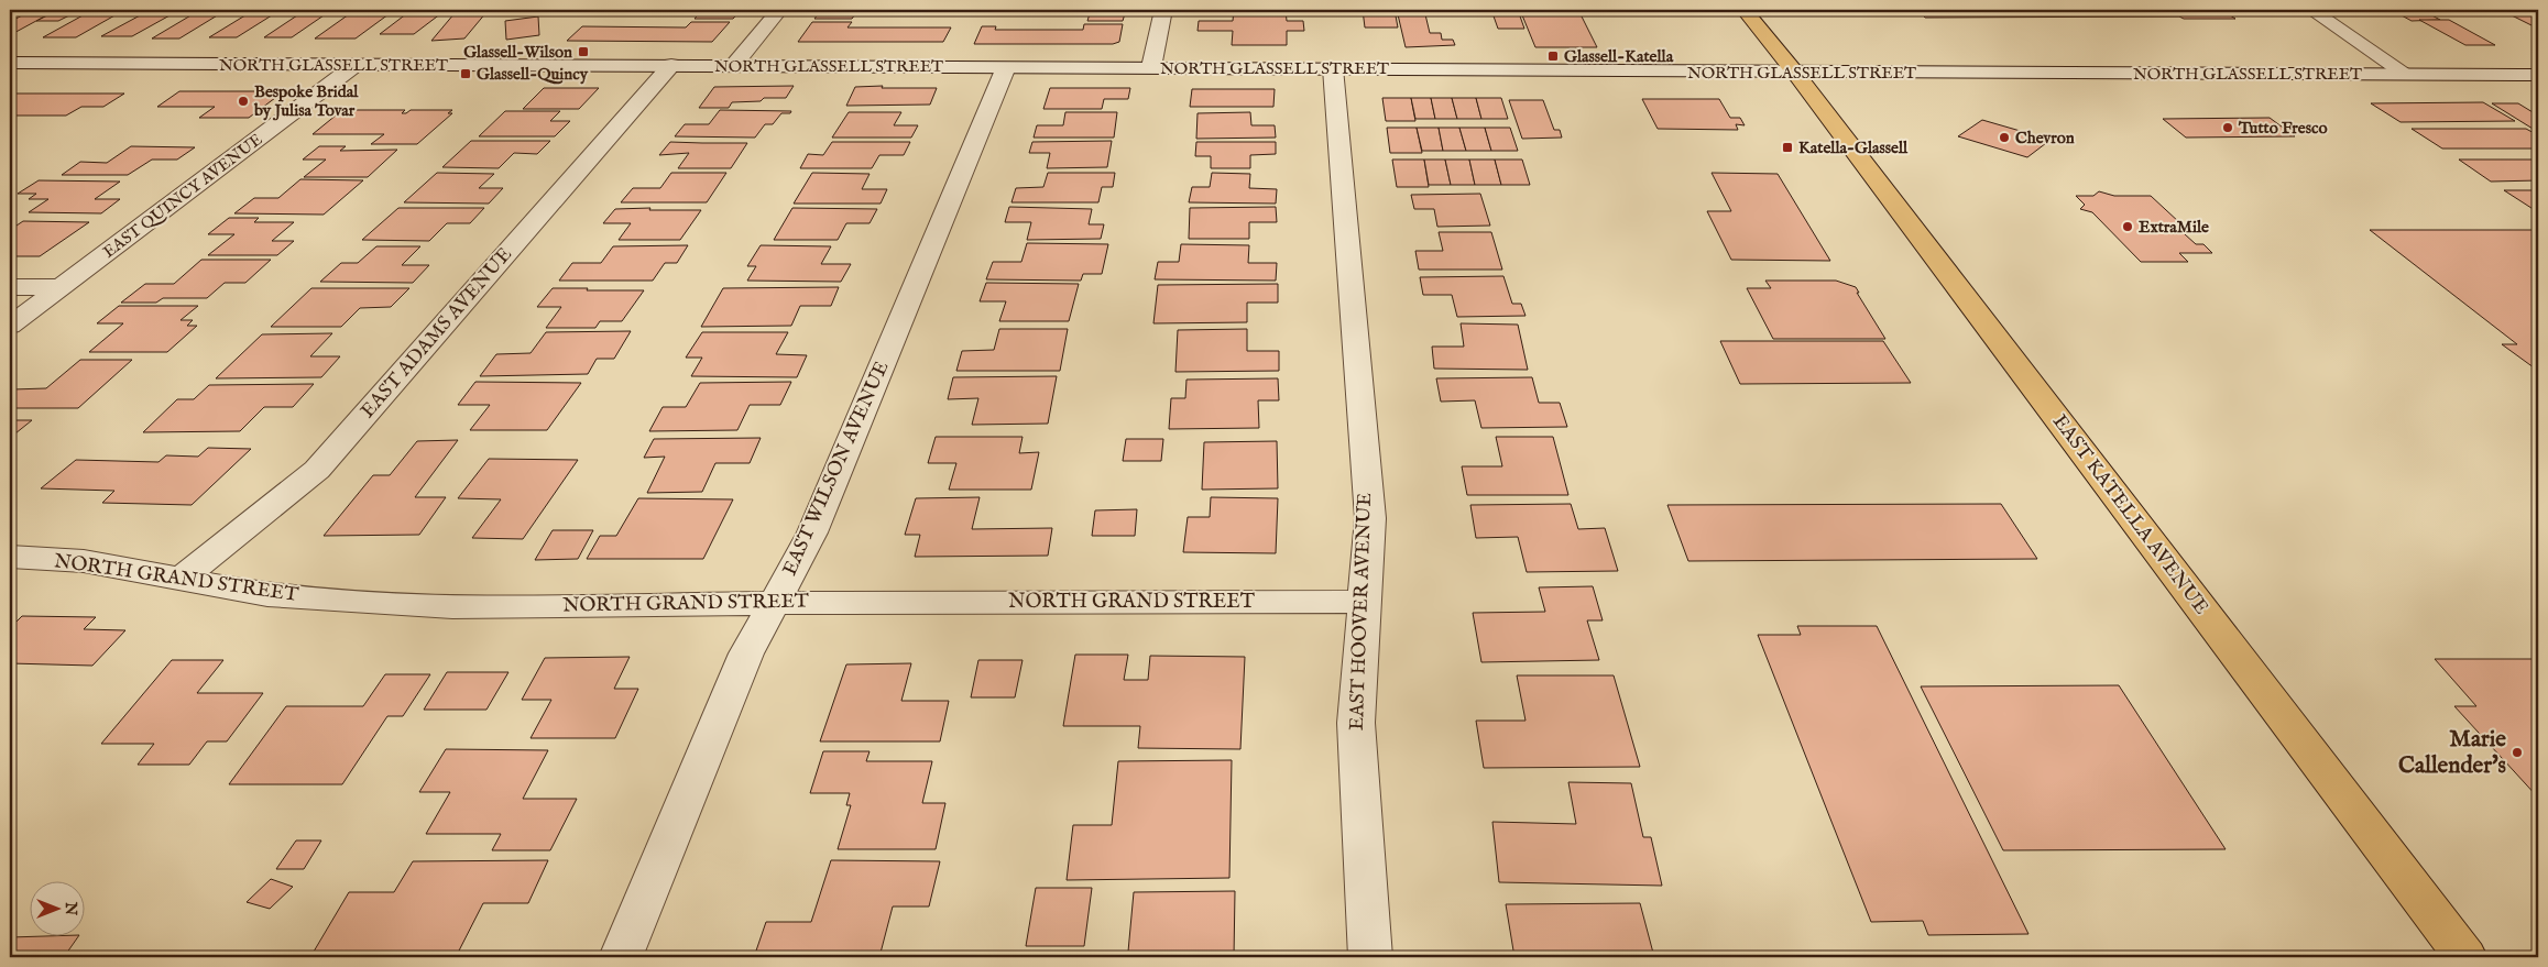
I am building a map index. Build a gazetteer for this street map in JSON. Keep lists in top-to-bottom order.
{
  "streets": {
    "main road": ["EAST KATELLA AVENUE"],
    "street": [
      "NORTH GLASSELL STREET",
      "EAST QUINCY AVENUE",
      "EAST ADAMS AVENUE",
      "EAST WILSON AVENUE",
      "NORTH GRAND STREET",
      "EAST HOOVER AVENUE"
    ]
  },
  "crossings": [
    ["NORTH GLASSELL STREET", "EAST QUINCY AVENUE"],
    ["NORTH GLASSELL STREET", "EAST ADAMS AVENUE"],
    ["NORTH GLASSELL STREET", "EAST WILSON AVENUE"],
    ["NORTH GLASSELL STREET", "EAST KATELLA AVENUE"],
    ["NORTH GLASSELL STREET", "EAST HOOVER AVENUE"],
    ["EAST ADAMS AVENUE", "NORTH GRAND STREET"],
    ["EAST WILSON AVENUE", "NORTH GRAND STREET"],
    ["NORTH GRAND STREET", "EAST HOOVER AVENUE"]
  ],
  "places": {
    "transit": [
      "Glassell-Wilson",
      "Glassell-Katella",
      "Glassell-Quincy",
      "Katella-Glassell"
    ],
    "other": [
      "Bespoke Bridal by Julisa Tovar",
      "Tutto Fresco",
      "Chevron",
      "ExtraMile",
      "Marie Callender's"
    ]
  },
  "north": "right"
}
